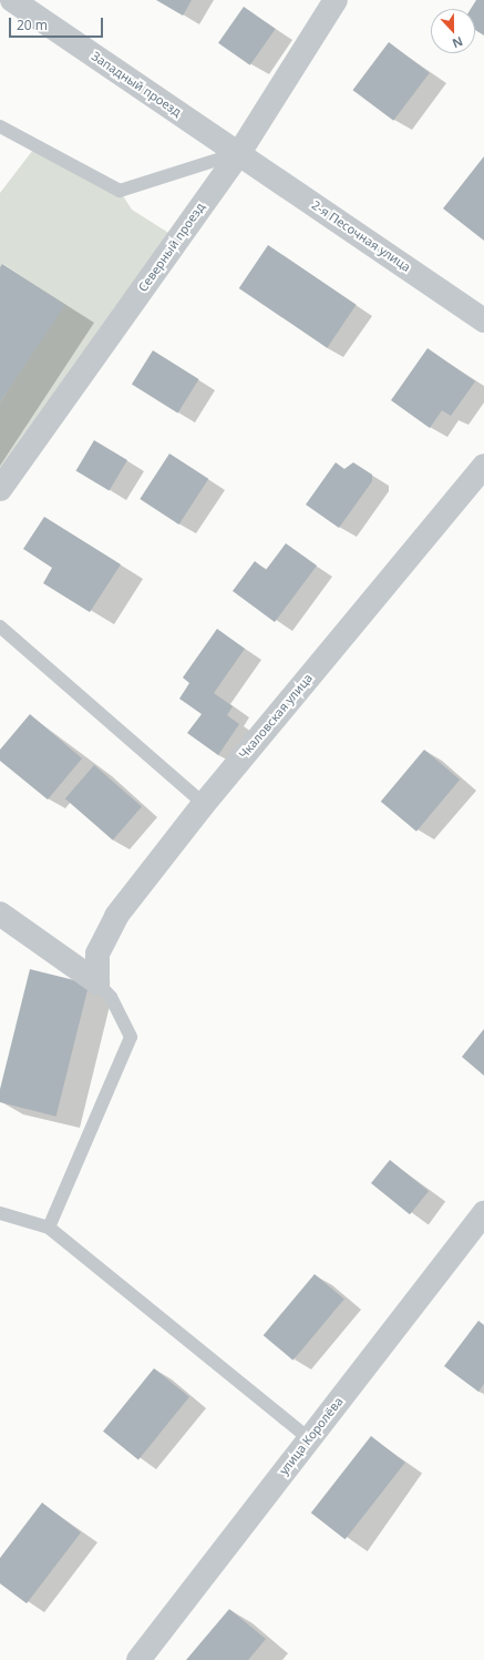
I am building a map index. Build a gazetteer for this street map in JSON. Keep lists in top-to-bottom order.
{
  "streets": {
    "street": [
      "Западный проезд",
      "2-я Песочная улица",
      "Северный проезд",
      "Чкаловская улица",
      "улица Королёва"
    ]
  },
  "crossings": [
    ["Западный проезд", "2-я Песочная улица"],
    ["Западный проезд", "Северный проезд"],
    ["2-я Песочная улица", "Северный проезд"]
  ],
  "scale_bar": "20 m",
  "north": "bottom"
}
